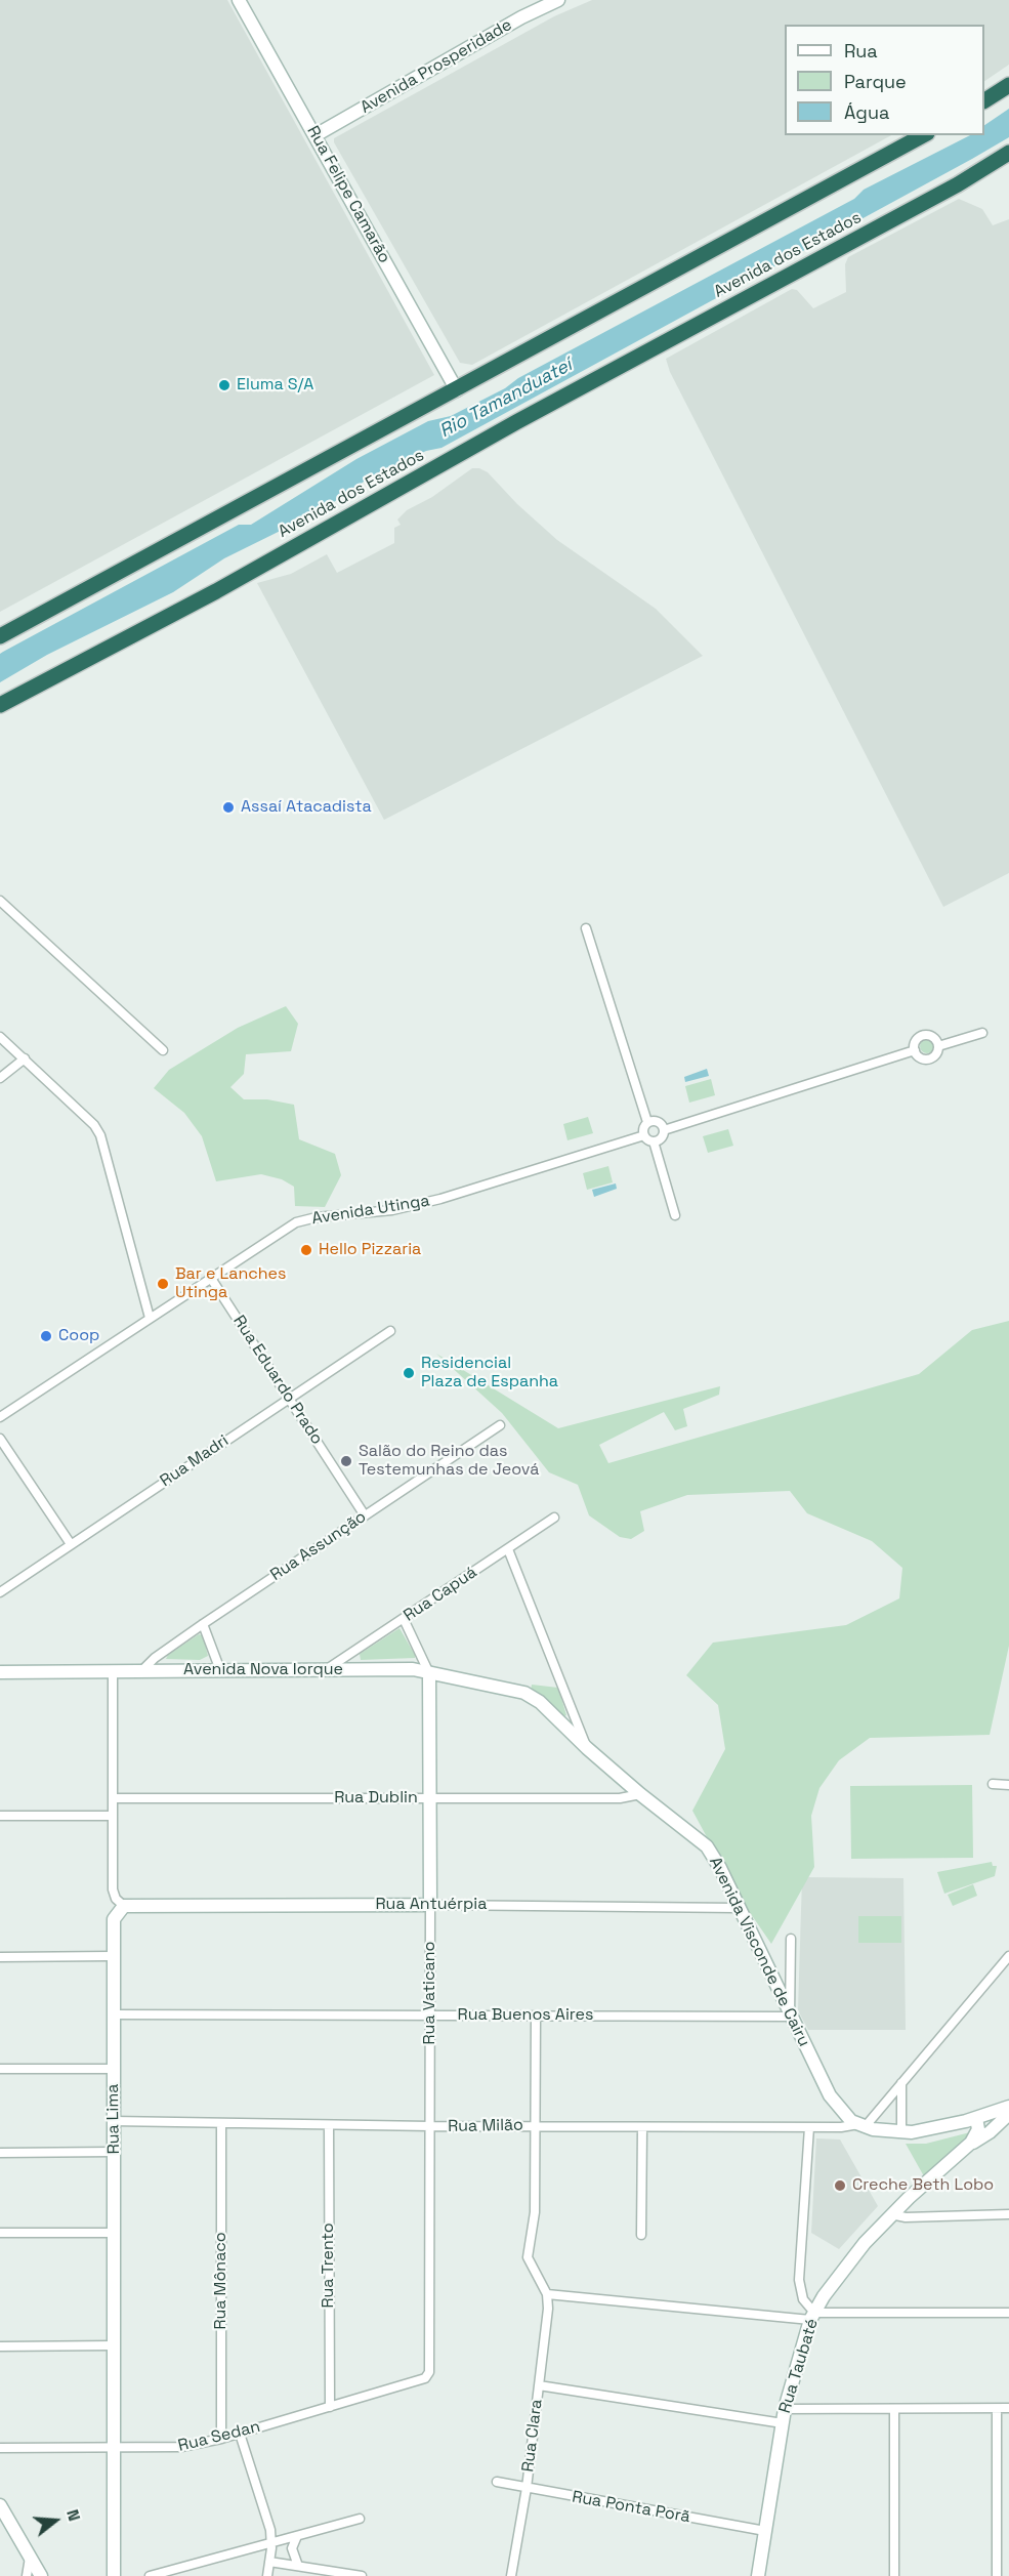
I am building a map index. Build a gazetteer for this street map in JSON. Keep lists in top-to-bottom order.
{
  "streets": {
    "highway": ["Avenida dos Estados"],
    "main road": [
      "Avenida Prosperidade",
      "Rua Felipe Camarão",
      "Avenida Nova Iorque",
      "Rua Antuérpia",
      "Avenida Visconde de Cairu",
      "Rua Vaticano",
      "Rua Lima",
      "Rua Taubaté"
    ],
    "street": [
      "Avenida Utinga",
      "Rua Eduardo Prado",
      "Rua Madri",
      "Rua Assunção",
      "Rua Capuá",
      "Rua Dublin",
      "Rua Buenos Aires",
      "Rua Milão",
      "Rua Trento",
      "Rua Mônaco",
      "Rua Clara",
      "Rua Sedan",
      "Rua Ponta Porã"
    ]
  },
  "crossings": [
    ["Avenida Prosperidade", "Rua Felipe Camarão"],
    ["Avenida Utinga", "Rua Eduardo Prado"],
    ["Rua Eduardo Prado", "Rua Madri"],
    ["Rua Eduardo Prado", "Rua Assunção"],
    ["Rua Assunção", "Avenida Nova Iorque"],
    ["Rua Capuá", "Avenida Nova Iorque"],
    ["Rua Capuá", "Rua Vaticano"],
    ["Avenida Nova Iorque", "Avenida Visconde de Cairu"],
    ["Avenida Nova Iorque", "Rua Vaticano"],
    ["Rua Dublin", "Avenida Visconde de Cairu"],
    ["Rua Dublin", "Rua Vaticano"],
    ["Rua Antuérpia", "Avenida Visconde de Cairu"],
    ["Rua Antuérpia", "Rua Vaticano"],
    ["Rua Antuérpia", "Rua Lima"],
    ["Avenida Visconde de Cairu", "Rua Buenos Aires"],
    ["Avenida Visconde de Cairu", "Rua Milão"],
    ["Rua Vaticano", "Rua Buenos Aires"],
    ["Rua Vaticano", "Rua Milão"],
    ["Rua Vaticano", "Rua Sedan"],
    ["Rua Buenos Aires", "Rua Lima"],
    ["Rua Lima", "Rua Milão"],
    ["Rua Lima", "Rua Sedan"],
    ["Rua Milão", "Rua Trento"],
    ["Rua Milão", "Rua Mônaco"],
    ["Rua Trento", "Rua Sedan"],
    ["Rua Mônaco", "Rua Sedan"],
    ["Rua Taubaté", "Rua Ponta Porã"],
    ["Rua Clara", "Rua Ponta Porã"]
  ],
  "water": ["Rio Tamanduateí"],
  "places": [
    "Eluma S/A",
    "Assaí Atacadista",
    "Hello Pizzaria",
    "Bar e Lanches Utinga",
    "Coop",
    "Residencial Plaza de Espanha",
    "Salão do Reino das Testemunhas de Jeová",
    "Creche Beth Lobo"
  ],
  "legend": ["Rua", "Parque", "Água"],
  "north": "right"
}
